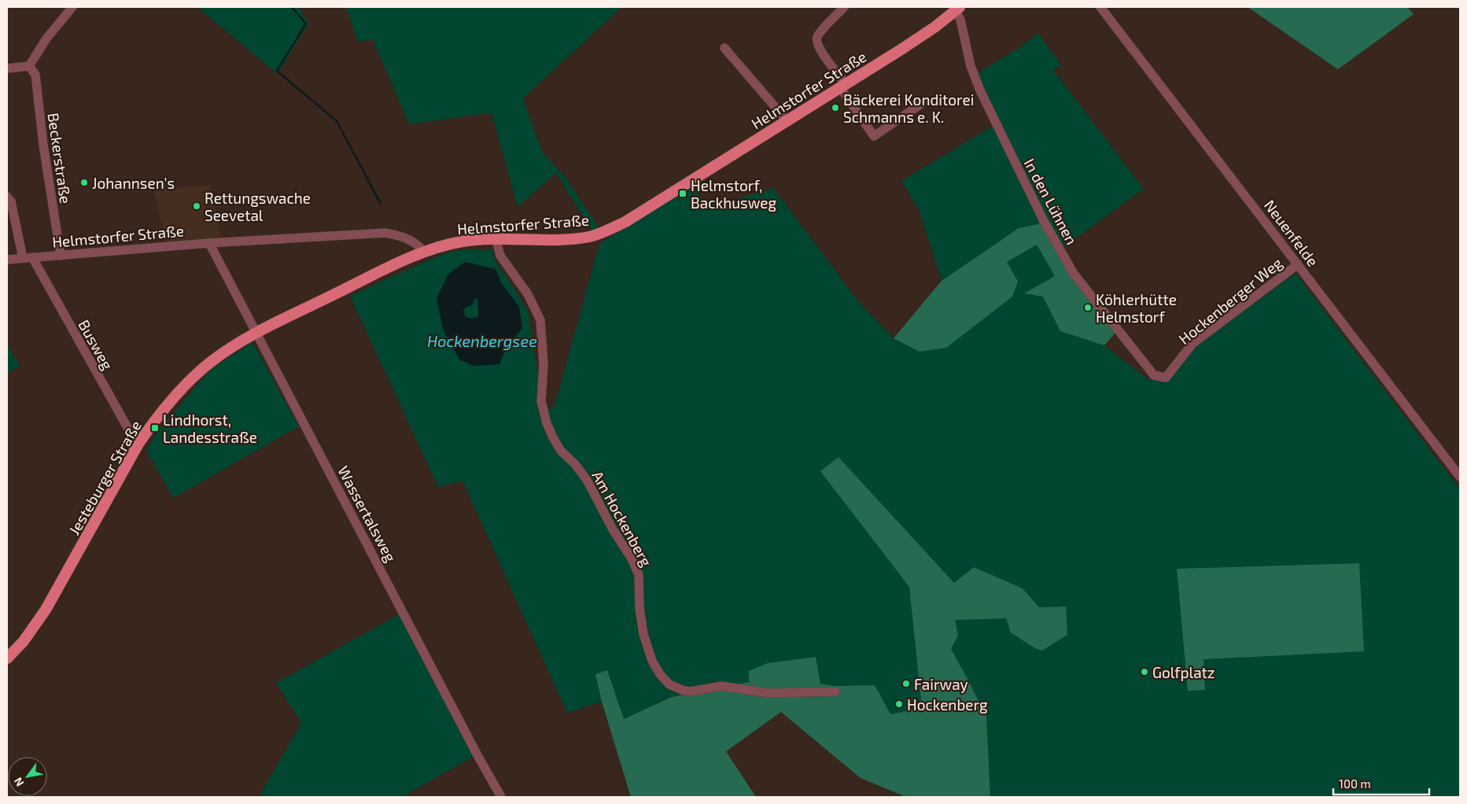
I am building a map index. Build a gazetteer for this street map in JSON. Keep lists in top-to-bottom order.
{
  "streets": {
    "main road": ["Helmstorfer Straße", "Jesteburger Straße"],
    "street": [
      "Beckerstraße",
      "In den Lühnen",
      "Neuenfelde",
      "Hockenberger Weg",
      "Busweg",
      "Wassertalsweg",
      "Am Hockenberg"
    ]
  },
  "crossings": [
    ["Helmstorfer Straße", "Beckerstraße"],
    ["Helmstorfer Straße", "In den Lühnen"],
    ["Helmstorfer Straße", "Busweg"],
    ["Helmstorfer Straße", "Jesteburger Straße"],
    ["Helmstorfer Straße", "Wassertalsweg"],
    ["Helmstorfer Straße", "Am Hockenberg"],
    ["In den Lühnen", "Hockenberger Weg"],
    ["Neuenfelde", "Hockenberger Weg"],
    ["Busweg", "Jesteburger Straße"],
    ["Jesteburger Straße", "Wassertalsweg"]
  ],
  "water": ["Hockenbergsee"],
  "places": {
    "other": [
      "Bäckerei Konditorei Schmanns e. K.",
      "Johannsen's",
      "Rettungswache Seevetal",
      "Köhlerhütte Helmstorf",
      "Golfplatz",
      "Fairway",
      "Hockenberg"
    ],
    "transit": ["Helmstorf, Backhusweg", "Lindhorst, Landesstraße"]
  },
  "scale_bar": "100 m",
  "north": "bottom left"
}
